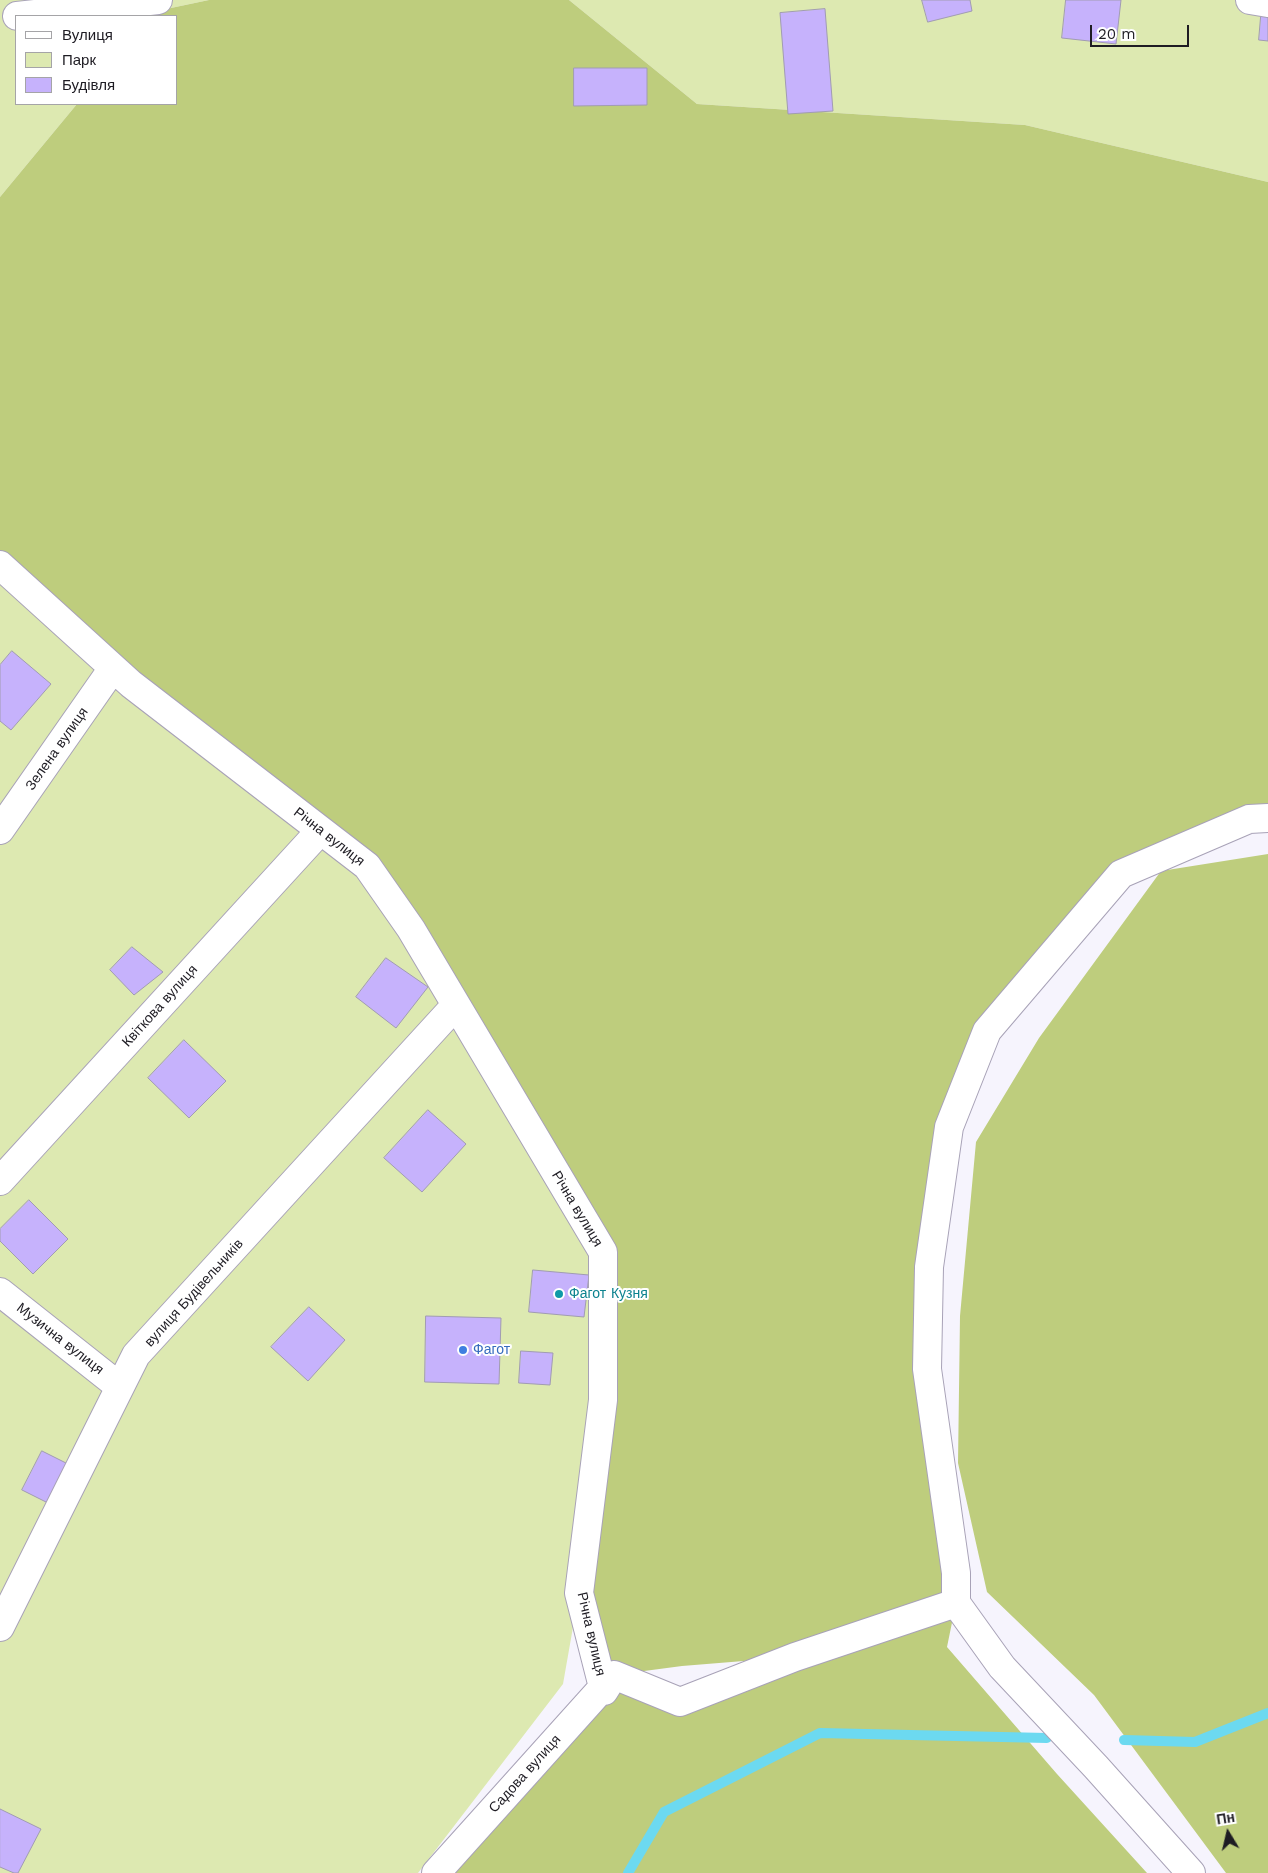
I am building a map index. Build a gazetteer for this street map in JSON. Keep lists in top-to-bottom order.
{
  "streets": {
    "street": [
      "Зелена вулиця",
      "Річна вулиця",
      "Квіткова вулиця",
      "вулиця Будівельників",
      "Музична вулиця",
      "Садова вулиця"
    ]
  },
  "crossings": [
    ["Зелена вулиця", "Річна вулиця"],
    ["Річна вулиця", "Квіткова вулиця"],
    ["Річна вулиця", "вулиця Будівельників"],
    ["Річна вулиця", "Садова вулиця"],
    ["вулиця Будівельників", "Музична вулиця"]
  ],
  "places": ["Фагот Кузня", "Фагот"],
  "legend": ["Вулиця", "Парк", "Будівля"],
  "scale_bar": "20 m",
  "north": "top"
}
